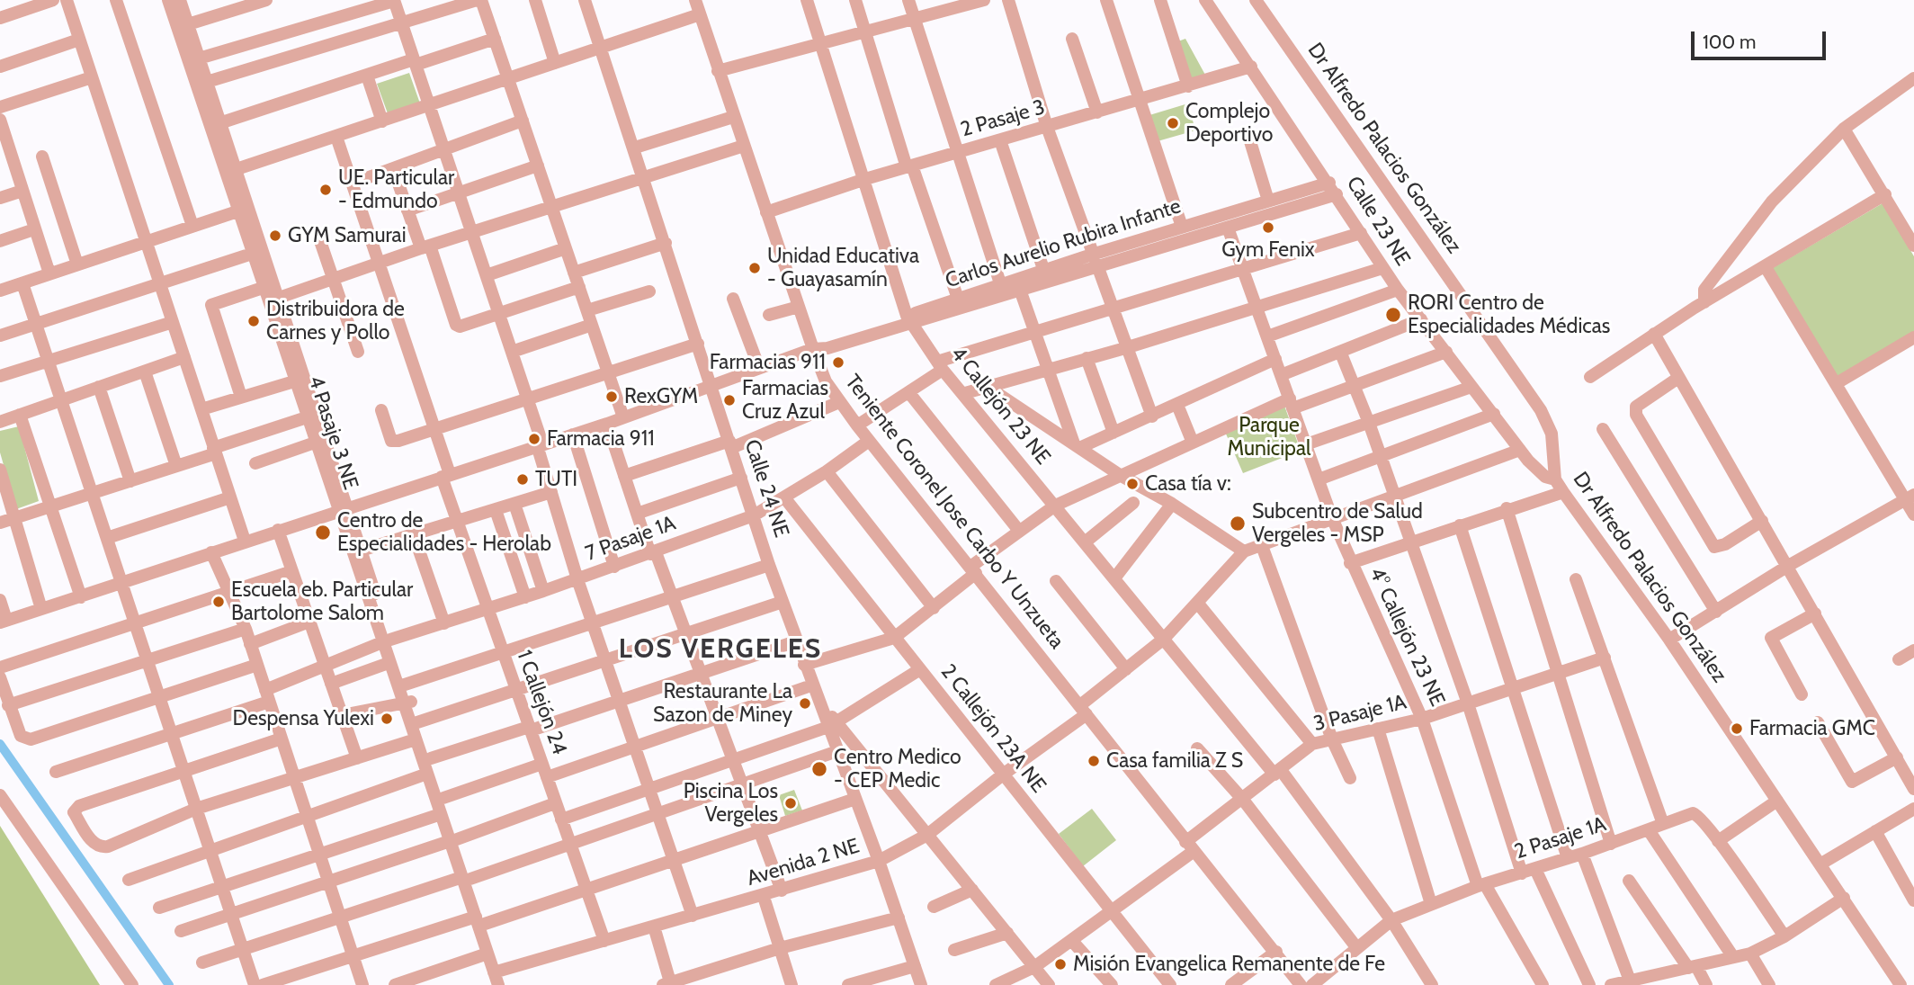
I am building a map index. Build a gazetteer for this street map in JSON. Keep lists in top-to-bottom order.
{
  "streets": {
    "street": [
      "2 Pasaje 3",
      "Dr Alfredo Palacios González",
      "Calle 23 NE",
      "Carlos Aurelio Rubira Infante",
      "4 Callejón 23 NE",
      "4 Pasaje 3 NE",
      "Calle 24 NE",
      "Teniente Coronel Jose Carbo Y Unzueta",
      "7 Pasaje 1A",
      "4° Callejón 23 NE",
      "1 Callejón 24",
      "3 Pasaje 1A",
      "2 Callejón 23A NE",
      "2 Pasaje 1A",
      "Avenida 2 NE"
    ]
  },
  "crossings": [
    ["2 Pasaje 3", "Calle 23 NE"],
    ["2 Pasaje 3", "4 Callejón 23 NE"],
    ["2 Pasaje 3", "Teniente Coronel Jose Carbo Y Unzueta"],
    ["Dr Alfredo Palacios González", "Calle 23 NE"],
    ["Calle 23 NE", "Carlos Aurelio Rubira Infante"],
    ["Carlos Aurelio Rubira Infante", "4 Callejón 23 NE"],
    ["Carlos Aurelio Rubira Infante", "4° Callejón 23 NE"],
    ["4 Callejón 23 NE", "3 Pasaje 1A"],
    ["4 Callejón 23 NE", "2 Pasaje 1A"],
    ["4 Callejón 23 NE", "Avenida 2 NE"],
    ["4 Pasaje 3 NE", "7 Pasaje 1A"],
    ["4 Pasaje 3 NE", "Avenida 2 NE"],
    ["Calle 24 NE", "7 Pasaje 1A"],
    ["Calle 24 NE", "Avenida 2 NE"],
    ["Teniente Coronel Jose Carbo Y Unzueta", "7 Pasaje 1A"],
    ["Teniente Coronel Jose Carbo Y Unzueta", "3 Pasaje 1A"],
    ["Teniente Coronel Jose Carbo Y Unzueta", "Avenida 2 NE"],
    ["7 Pasaje 1A", "1 Callejón 24"],
    ["7 Pasaje 1A", "2 Callejón 23A NE"],
    ["4° Callejón 23 NE", "3 Pasaje 1A"],
    ["4° Callejón 23 NE", "2 Pasaje 1A"],
    ["1 Callejón 24", "Avenida 2 NE"],
    ["3 Pasaje 1A", "2 Callejón 23A NE"],
    ["2 Callejón 23A NE", "Avenida 2 NE"]
  ],
  "districts": ["LOS VERGELES"],
  "parks": ["Parque Municipal"],
  "places": [
    "Complejo Deportivo",
    "UE. Particular - Edmundo",
    "Gym Fenix",
    "GYM Samurai",
    "Unidad Educativa - Guayasamín",
    "RORI Centro de Especialidades Médicas",
    "Distribuidora de Carnes y Pollo",
    "Farmacias 911",
    "RexGYM",
    "Farmacias Cruz Azul",
    "Farmacia 911",
    "TUTI",
    "Casa tía v:",
    "Subcentro de Salud Vergeles - MSP",
    "Centro de Especialidades - Herolab",
    "Escuela eb. Particular Bartolome Salom",
    "Restaurante La Sazon de Miney",
    "Despensa Yulexi",
    "Farmacia GMC",
    "Casa familia Z S",
    "Centro Medico - CEP Medic",
    "Piscina Los Vergeles",
    "Misión Evangelica Remanente de Fe"
  ],
  "scale_bar": "100 m"
}
